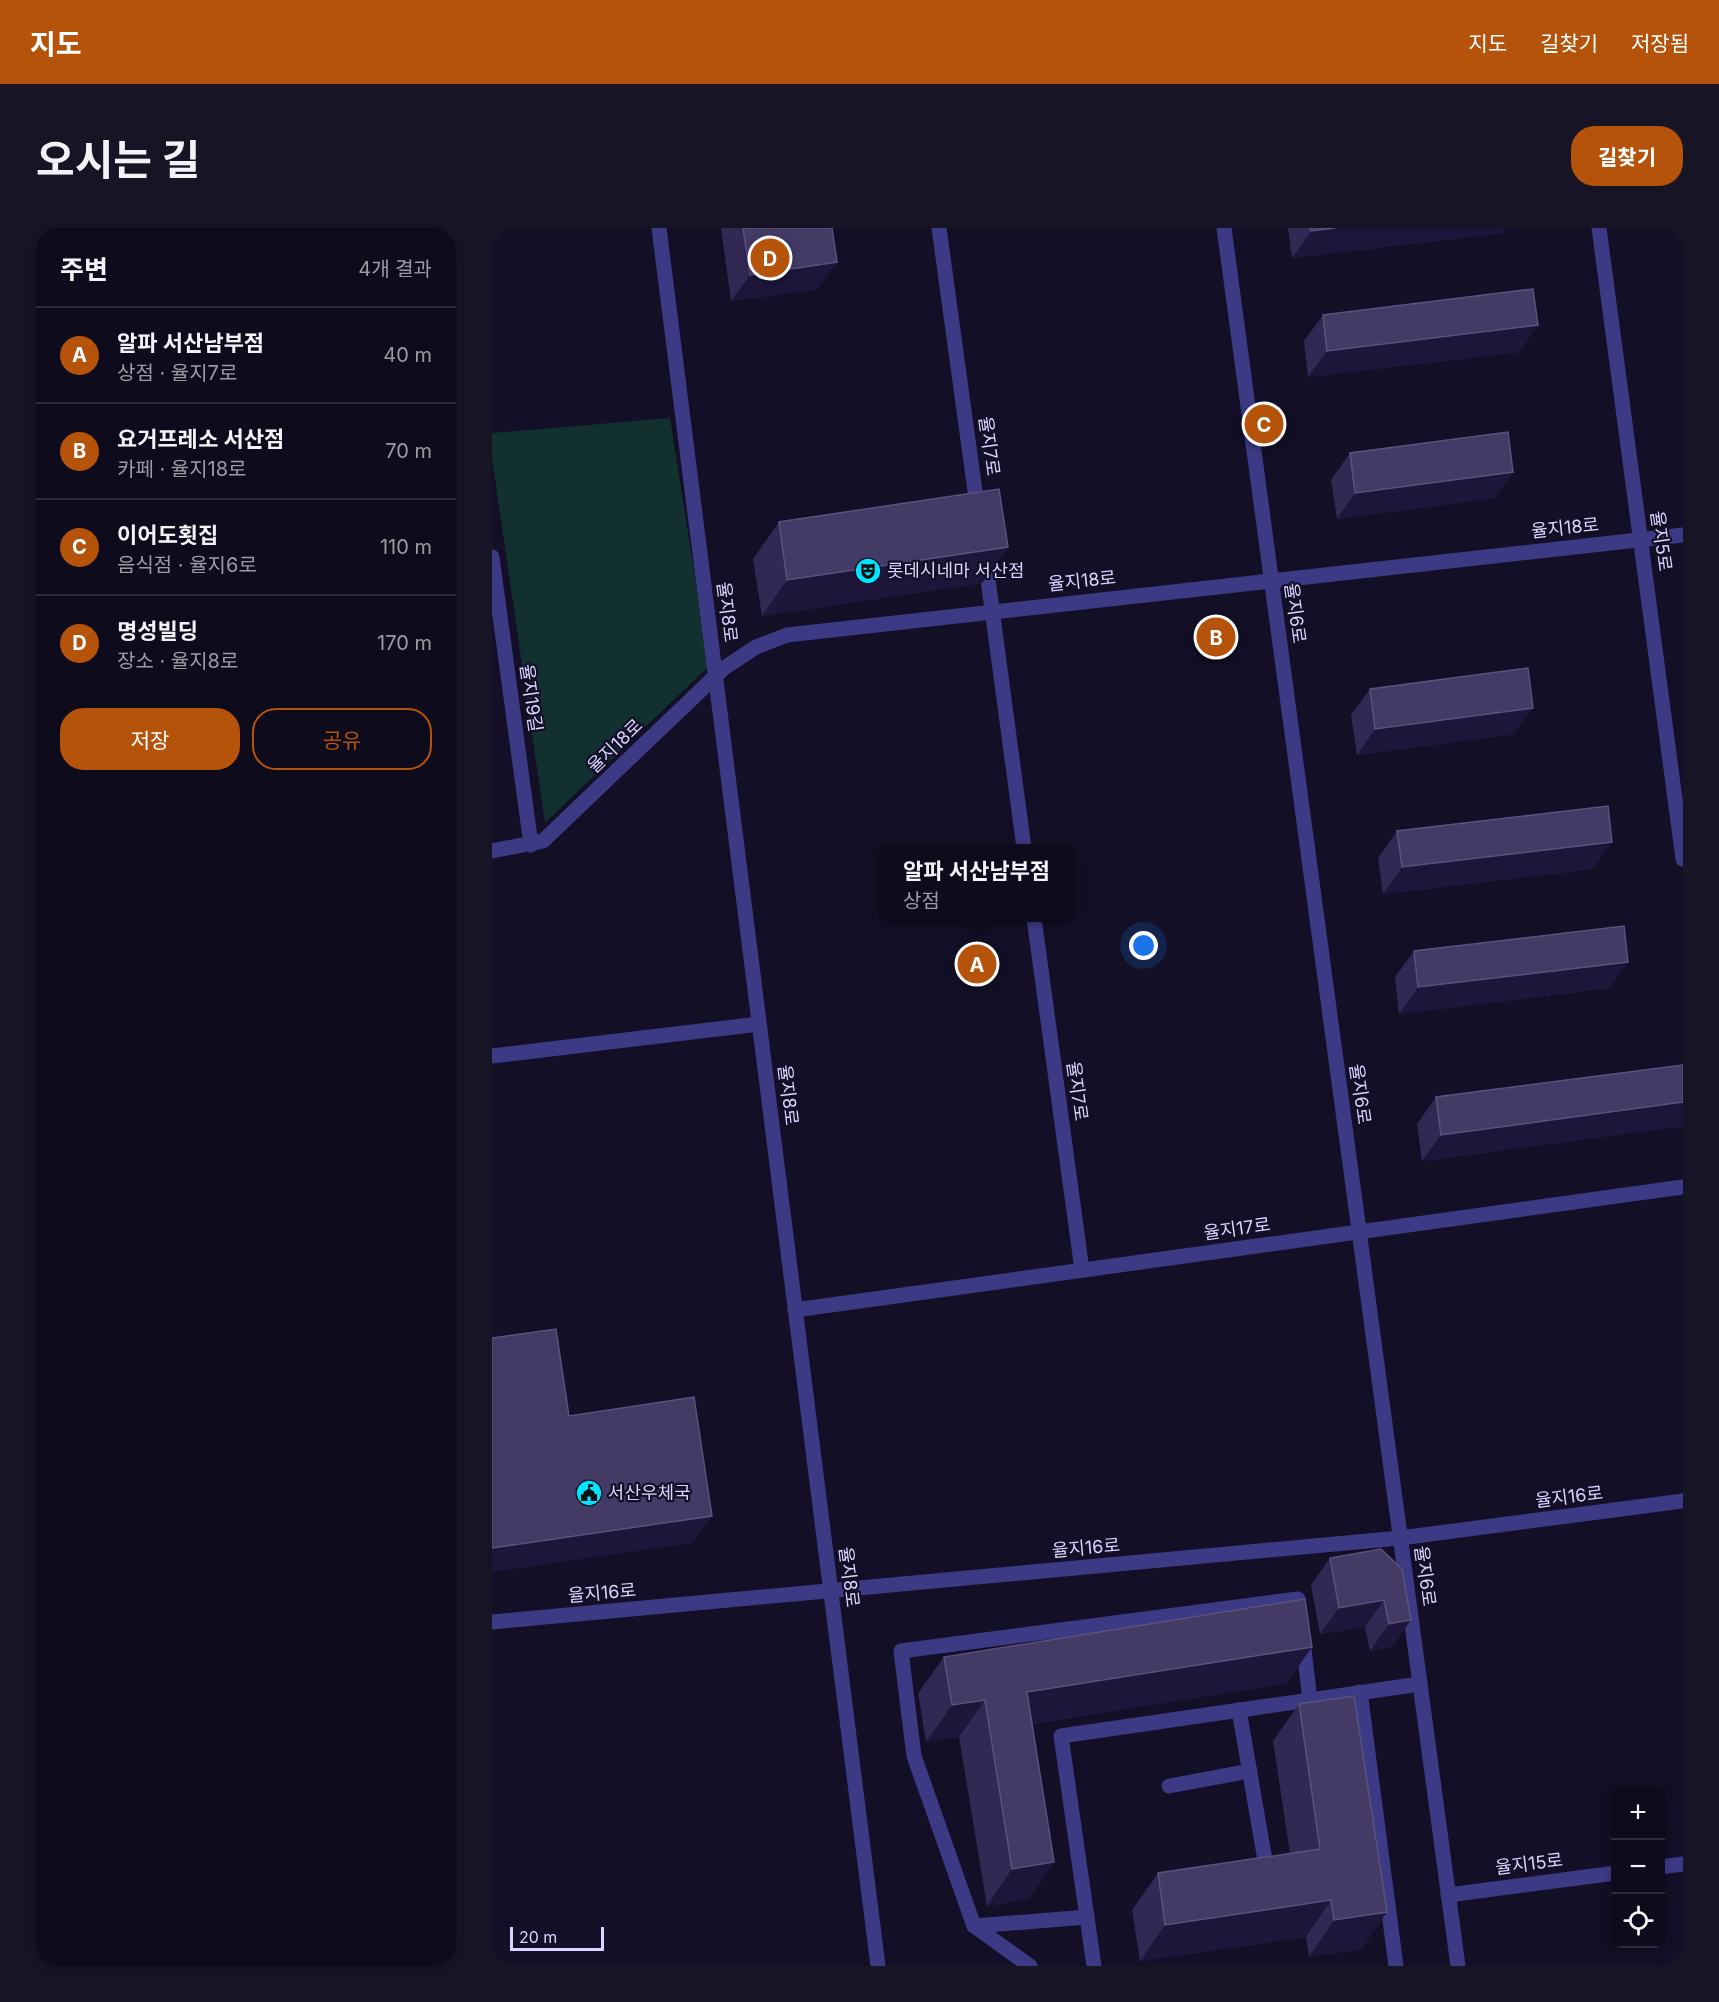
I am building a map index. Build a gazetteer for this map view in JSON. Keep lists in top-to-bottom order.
{
  "streets": {
    "street": [
      "율지7로",
      "율지18로",
      "율지5로",
      "율지8로",
      "율지6로",
      "율지19길",
      "율지17로",
      "율지16로",
      "율지15로"
    ]
  },
  "crossings": [
    ["율지7로", "율지18로"],
    ["율지7로", "율지17로"],
    ["율지18로", "율지5로"],
    ["율지18로", "율지8로"],
    ["율지18로", "율지6로"],
    ["율지18로", "율지19길"],
    ["율지8로", "율지17로"],
    ["율지8로", "율지16로"],
    ["율지6로", "율지17로"],
    ["율지6로", "율지16로"],
    ["율지6로", "율지15로"]
  ],
  "places": {
    "theatre": ["롯데시네마 서산점"],
    "public building": ["서산우체국"]
  },
  "scale_bar": "20 m",
  "page": {
    "header": "지도",
    "nav": ["지도", "길찾기", "저장됨"],
    "title": "오시는 길",
    "buttons": [
      "길찾기",
      ["저장", "공유"]
    ],
    "heading": ["주변", "4개 결과"],
    "pins": [
      "D",
      "C",
      "B",
      "A"
    ],
    "list": [
      {
        "mark": "A",
        "name": "알파 서산남부점",
        "note": "상점 · 율지7로",
        "value": "40 m"
      },
      {
        "mark": "B",
        "name": "요거프레소 서산점",
        "note": "카페 · 율지18로",
        "value": "70 m"
      },
      {
        "mark": "C",
        "name": "이어도횟집",
        "note": "음식점 · 율지6로",
        "value": "110 m"
      },
      {
        "mark": "D",
        "name": "명성빌딩",
        "note": "장소 · 율지8로",
        "value": "170 m"
      }
    ],
    "popup": ["알파 서산남부점", "상점"],
    "map_buttons": ["+", "−"],
    "scale": "20 m"
  }
}
